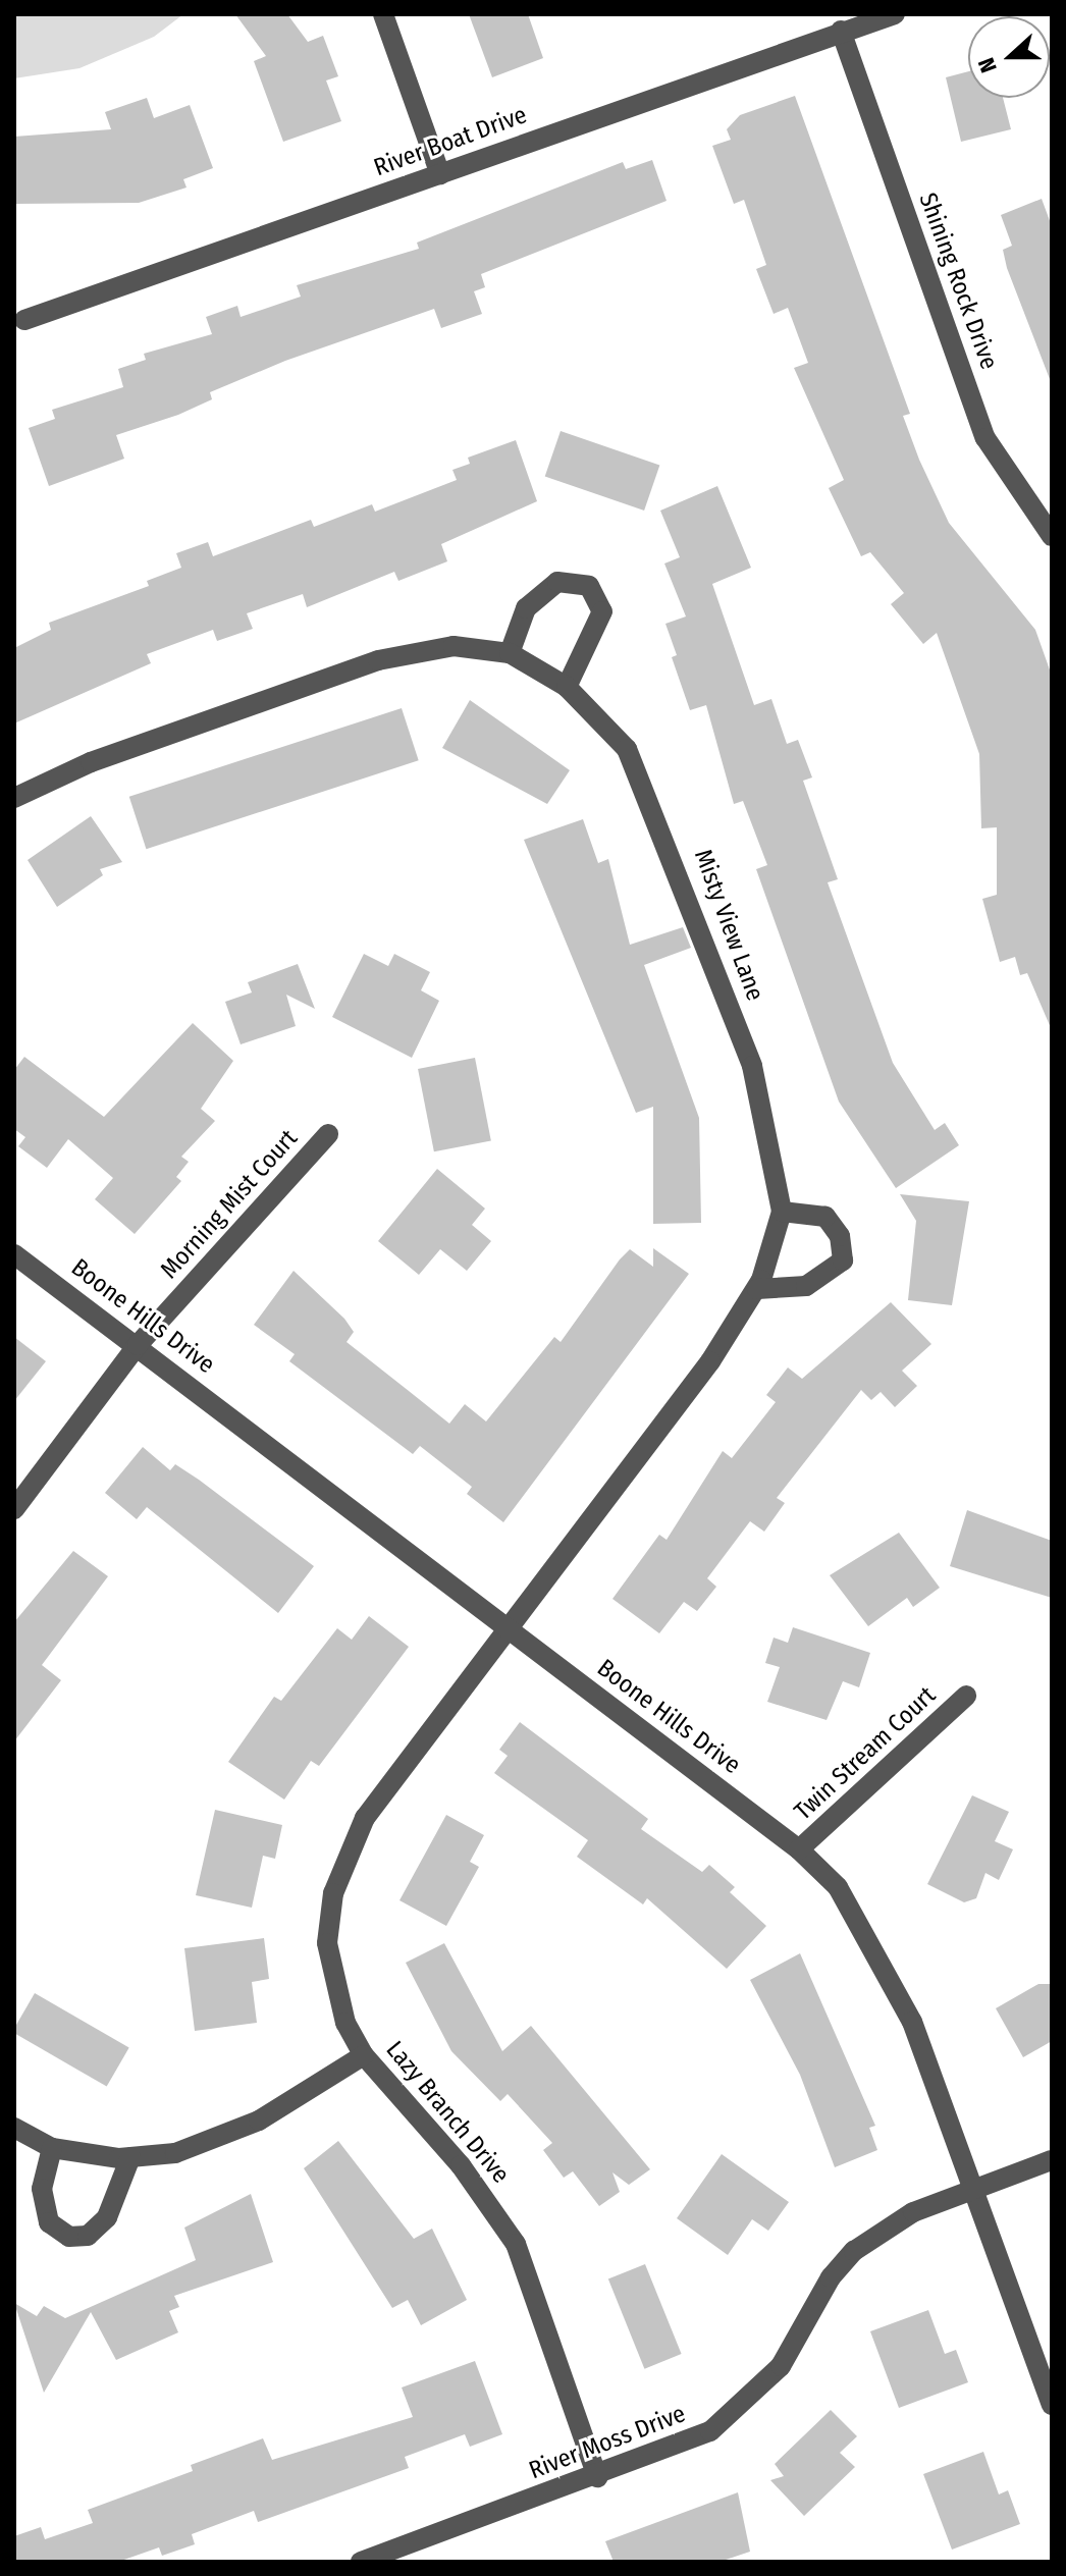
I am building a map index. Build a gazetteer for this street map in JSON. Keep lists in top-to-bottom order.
{
  "streets": {
    "street": [
      "River Boat Drive",
      "Shining Rock Drive",
      "Misty View Lane",
      "Morning Mist Court",
      "Boone Hills Drive",
      "Twin Stream Court",
      "Lazy Branch Drive",
      "River Moss Drive"
    ]
  },
  "crossings": [
    ["River Boat Drive", "Shining Rock Drive"],
    ["Misty View Lane", "Boone Hills Drive"],
    ["Misty View Lane", "Lazy Branch Drive"],
    ["Morning Mist Court", "Boone Hills Drive"],
    ["Boone Hills Drive", "Twin Stream Court"],
    ["Boone Hills Drive", "Lazy Branch Drive"],
    ["Boone Hills Drive", "River Moss Drive"],
    ["Lazy Branch Drive", "River Moss Drive"]
  ],
  "north": "left"
}
